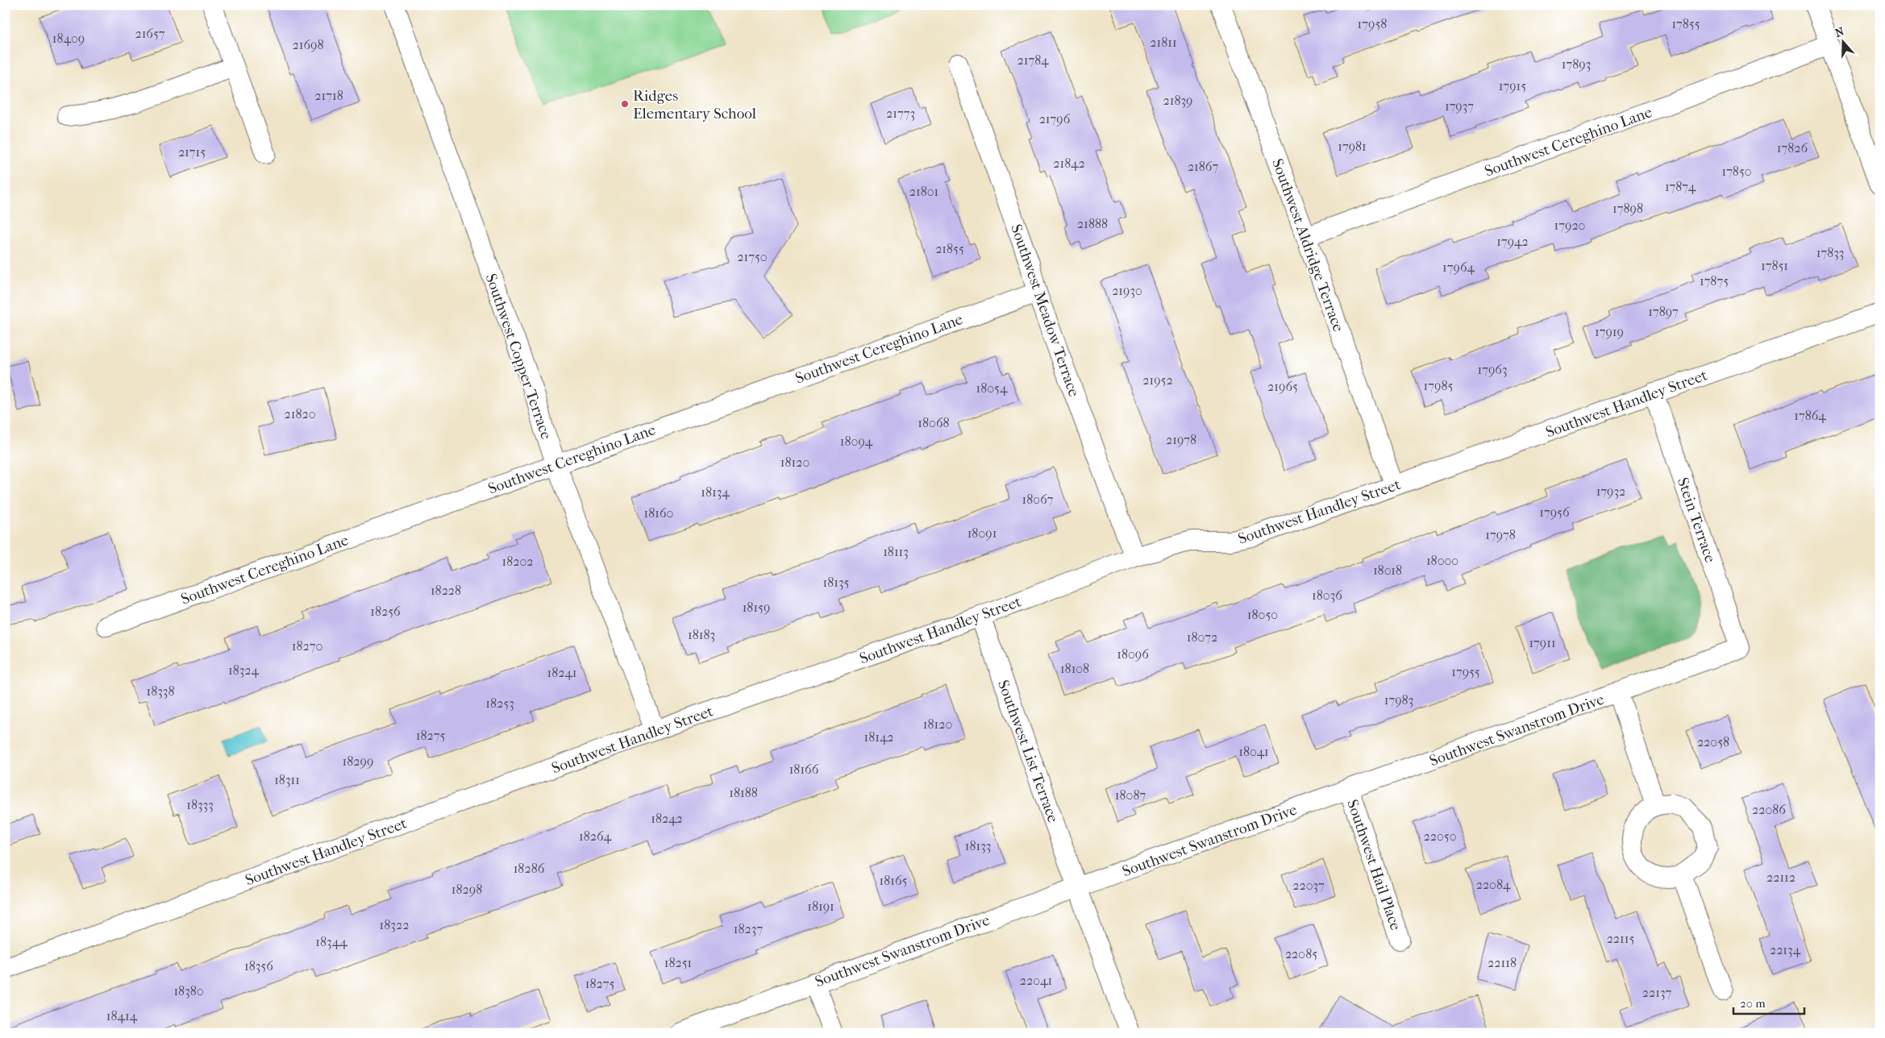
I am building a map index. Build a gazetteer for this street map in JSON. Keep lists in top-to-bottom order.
{
  "streets": {
    "street": [
      "Southwest Cereghino Lane",
      "Southwest Aldridge Terrace",
      "Southwest Meadow Terrace",
      "Southwest Copper Terrace",
      "Southwest Handley Street",
      "Stein Terrace",
      "Southwest Swanstrom Drive",
      "Southwest List Terrace",
      "Southwest Hail Place"
    ]
  },
  "crossings": [
    ["Southwest Cereghino Lane", "Southwest Aldridge Terrace"],
    ["Southwest Cereghino Lane", "Southwest Meadow Terrace"],
    ["Southwest Cereghino Lane", "Southwest Copper Terrace"],
    ["Southwest Aldridge Terrace", "Southwest Handley Street"],
    ["Southwest Meadow Terrace", "Southwest Handley Street"],
    ["Southwest Copper Terrace", "Southwest Handley Street"],
    ["Southwest Handley Street", "Stein Terrace"],
    ["Southwest Handley Street", "Southwest List Terrace"],
    ["Stein Terrace", "Southwest Swanstrom Drive"],
    ["Southwest Swanstrom Drive", "Southwest List Terrace"],
    ["Southwest Swanstrom Drive", "Southwest Hail Place"]
  ],
  "places": ["Ridges Elementary School"],
  "house_numbers": [
    "17958",
    "17855",
    "21657",
    "18409",
    "21811",
    "21698",
    "21784",
    "17893",
    "17915",
    "21718",
    "21839",
    "17937",
    "21773",
    "21796",
    "17981",
    "17826",
    "21715",
    "21842",
    "21867",
    "17850",
    "17874",
    "21801",
    "17898",
    "21888",
    "17920",
    "17942",
    "21855",
    "17833",
    "21750",
    "17851",
    "17964",
    "17875",
    "21930",
    "17897",
    "17919",
    "17963",
    "21952",
    "17985",
    "21965",
    "18054",
    "21820",
    "17864",
    "18068",
    "21978",
    "18094",
    "18120",
    "17932",
    "18134",
    "18067",
    "17956",
    "18160",
    "18091",
    "17978",
    "18113",
    "18000",
    "18202",
    "18018",
    "18135",
    "18228",
    "18036",
    "18159",
    "18256",
    "18050",
    "18183",
    "18072",
    "17911",
    "18270",
    "18096",
    "18108",
    "18324",
    "17955",
    "18241",
    "18338",
    "17983",
    "18253",
    "18120",
    "18275",
    "18142",
    "22058",
    "18041",
    "18299",
    "18166",
    "18311",
    "18188",
    "18087",
    "18333",
    "22086",
    "18242",
    "18264",
    "22050",
    "18133",
    "18286",
    "22112",
    "18165",
    "22084",
    "22037",
    "18298",
    "18191",
    "18322",
    "18237",
    "22115",
    "18344",
    "22134",
    "22085",
    "18251",
    "22118",
    "18356",
    "22041",
    "18275",
    "18380",
    "22137",
    "18414"
  ],
  "scale_bar": "20 m",
  "north": "top"
}
